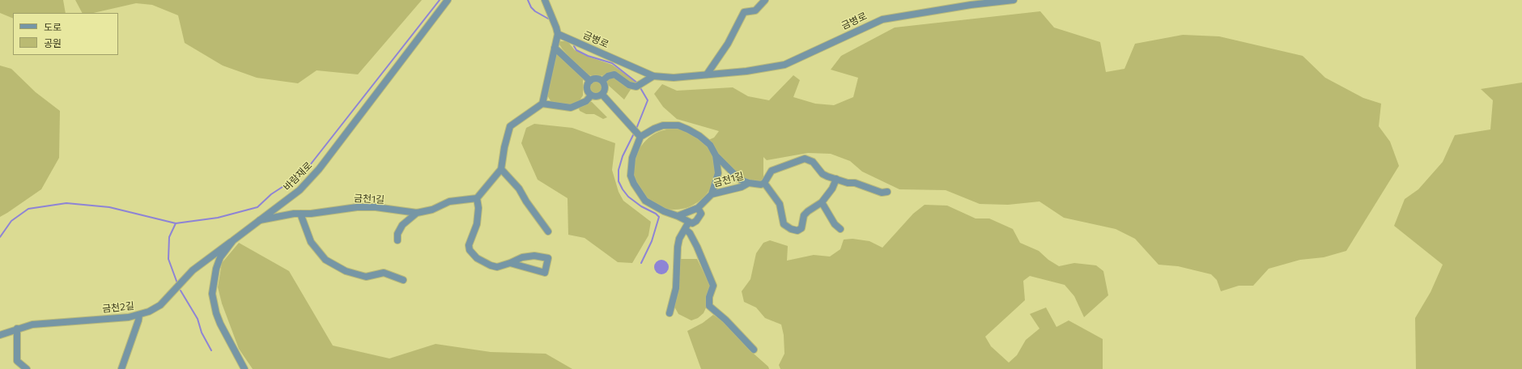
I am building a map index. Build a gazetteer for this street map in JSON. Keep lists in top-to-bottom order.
{
  "streets": {
    "street": [
      "금병로",
      "바람재로",
      "금천1길",
      "금천2길"
    ]
  },
  "crossings": [
    ["바람재로", "금천1길"],
    ["바람재로", "금천2길"]
  ],
  "legend": ["도로", "공원"]
}
